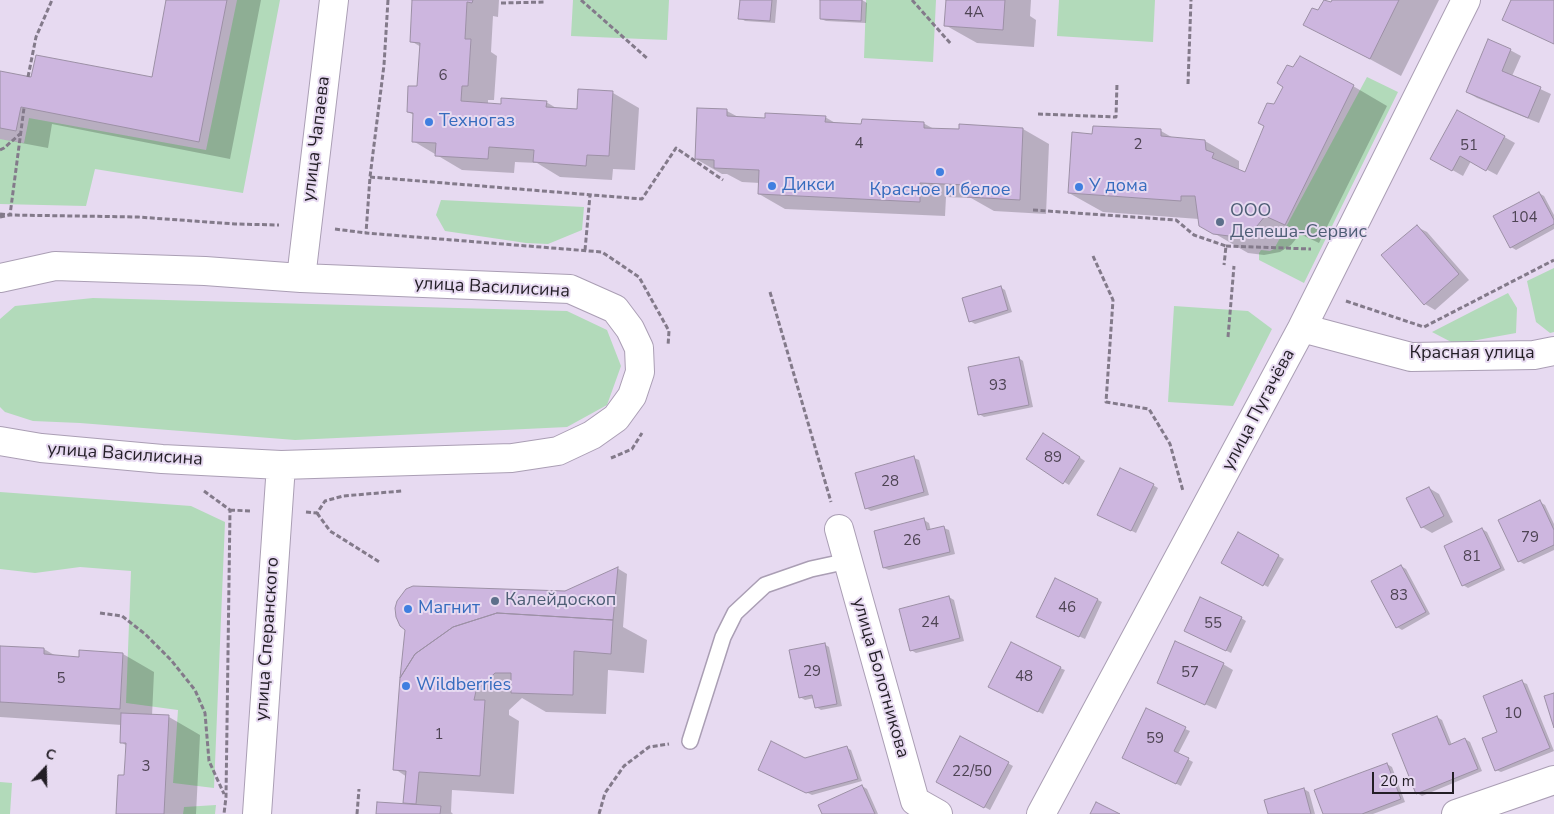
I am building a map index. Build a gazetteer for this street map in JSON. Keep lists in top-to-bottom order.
{
  "streets": {
    "street": [
      "улица Чапаева",
      "улица Василисина",
      "Красная улица",
      "улица Пугачёва",
      "улица Сперанского",
      "улица Болотникова"
    ]
  },
  "crossings": [
    ["улица Чапаева", "улица Василисина"],
    ["улица Василисина", "улица Сперанского"],
    ["Красная улица", "улица Пугачёва"]
  ],
  "places": [
    "Техногаз",
    "Красное и белое",
    "Дикси",
    "У дома",
    "ООО Депеша-Сервис",
    "Калейдоскоп",
    "Магнит",
    "Wildberries"
  ],
  "house_numbers": [
    "4А",
    "6",
    "4",
    "2",
    "51",
    "104",
    "93",
    "89",
    "28",
    "79",
    "26",
    "81",
    "83",
    "46",
    "24",
    "55",
    "29",
    "57",
    "48",
    "5",
    "10",
    "1",
    "59",
    "3",
    "22/50"
  ],
  "scale_bar": "20 m",
  "north": "top"
}
